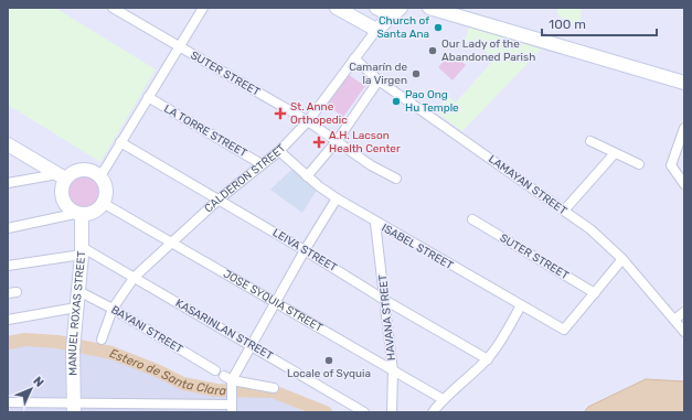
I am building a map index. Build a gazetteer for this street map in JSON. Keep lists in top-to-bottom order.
{
  "streets": {
    "street": [
      "SUTER STREET",
      "LA TORRE STREET",
      "CALDERON STREET",
      "LAMAYAN STREET",
      "ISABEL STREET",
      "LEIVA STREET",
      "JOSE SYQUIA STREET",
      "MANUEL ROXAS STREET",
      "HAVANA STREET",
      "BAYANI STREET",
      "KASARINLAN STREET"
    ]
  },
  "crossings": [
    ["SUTER STREET", "CALDERON STREET"],
    ["SUTER STREET", "ISABEL STREET"],
    ["LA TORRE STREET", "CALDERON STREET"],
    ["CALDERON STREET", "LAMAYAN STREET"],
    ["CALDERON STREET", "ISABEL STREET"],
    ["CALDERON STREET", "LEIVA STREET"],
    ["CALDERON STREET", "JOSE SYQUIA STREET"],
    ["CALDERON STREET", "BAYANI STREET"],
    ["CALDERON STREET", "KASARINLAN STREET"],
    ["ISABEL STREET", "HAVANA STREET"],
    ["LEIVA STREET", "HAVANA STREET"],
    ["JOSE SYQUIA STREET", "MANUEL ROXAS STREET"],
    ["JOSE SYQUIA STREET", "HAVANA STREET"],
    ["MANUEL ROXAS STREET", "BAYANI STREET"],
    ["MANUEL ROXAS STREET", "KASARINLAN STREET"]
  ],
  "water": ["Estero de Santa Clara"],
  "places": {
    "other": [
      "Church of Santa Ana",
      "Our Lady of the Abandoned Parish",
      "Camarín de la Virgen",
      "Pao Ong Hu Temple",
      "Locale of Syquia"
    ],
    "health": ["St. Anne Orthopedic", "A.H. Lacson Health Center"]
  },
  "scale_bar": "100 m",
  "north": "top right"
}
